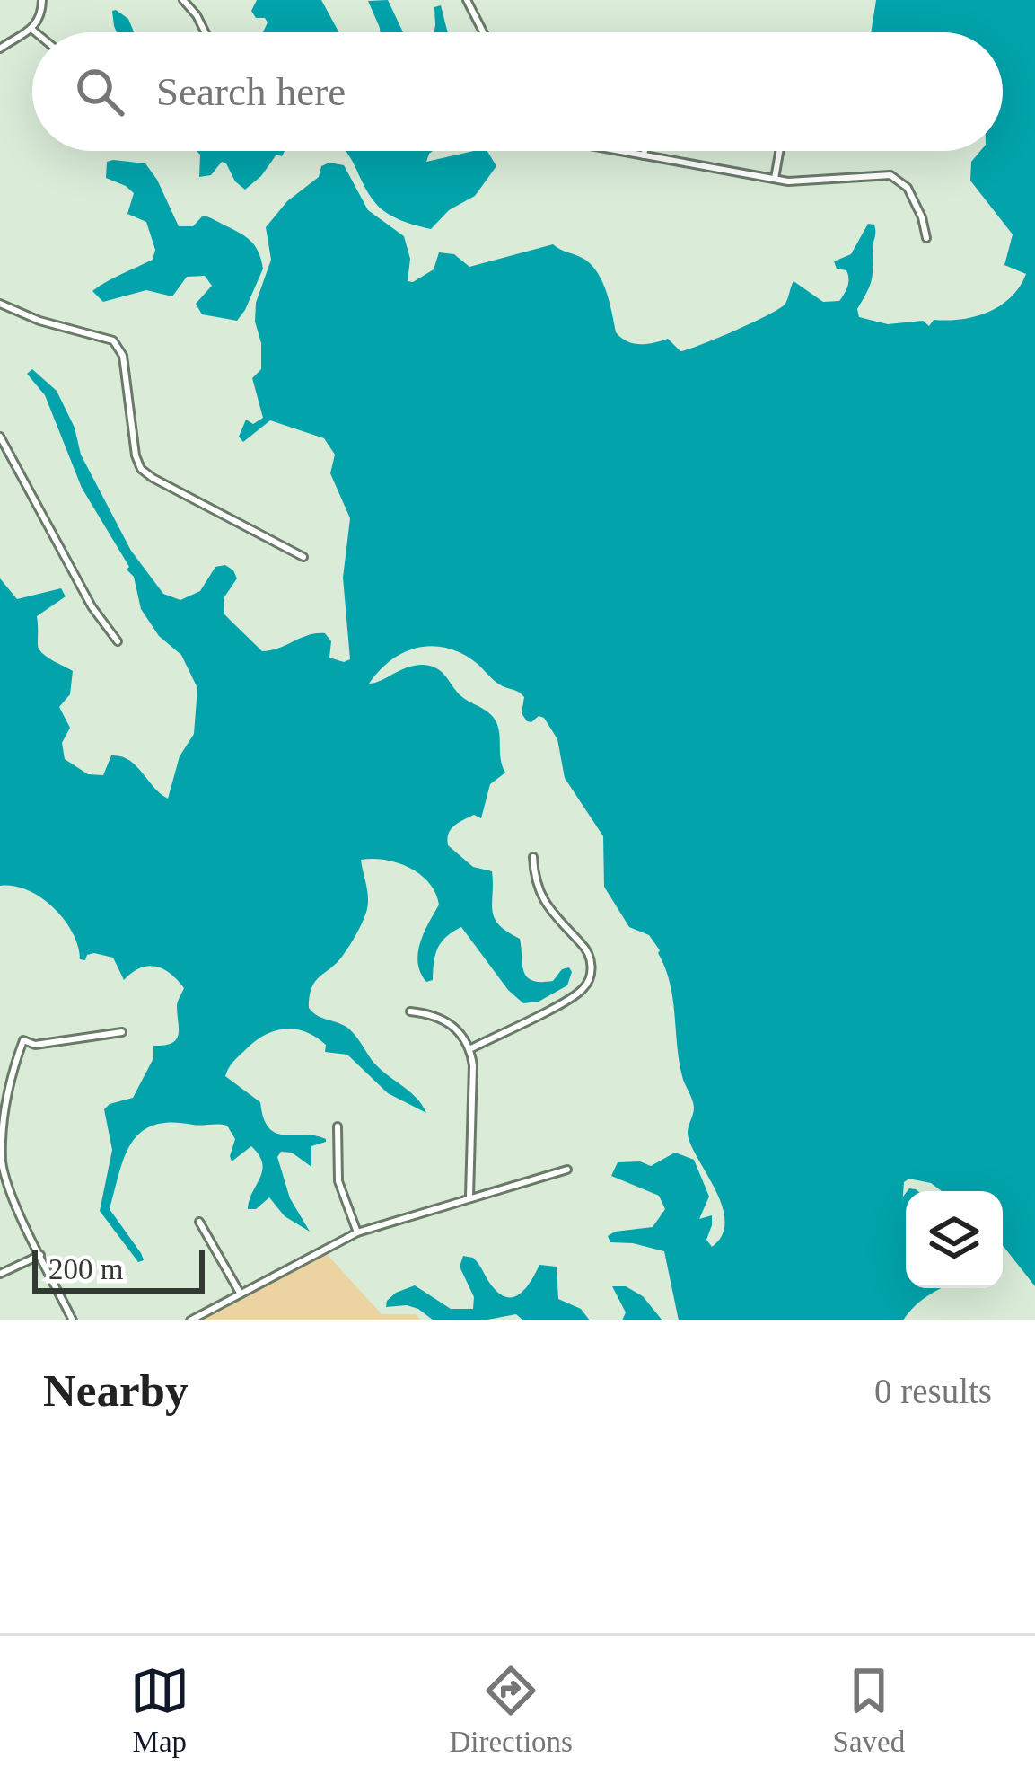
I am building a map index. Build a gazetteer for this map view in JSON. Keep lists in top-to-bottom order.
{
  "scale_bar": "200 m",
  "page": {
    "search": "Search here",
    "scale": "200 m",
    "heading": ["Nearby", "0 results"],
    "nav": ["Map", "Directions", "Saved"]
  }
}
